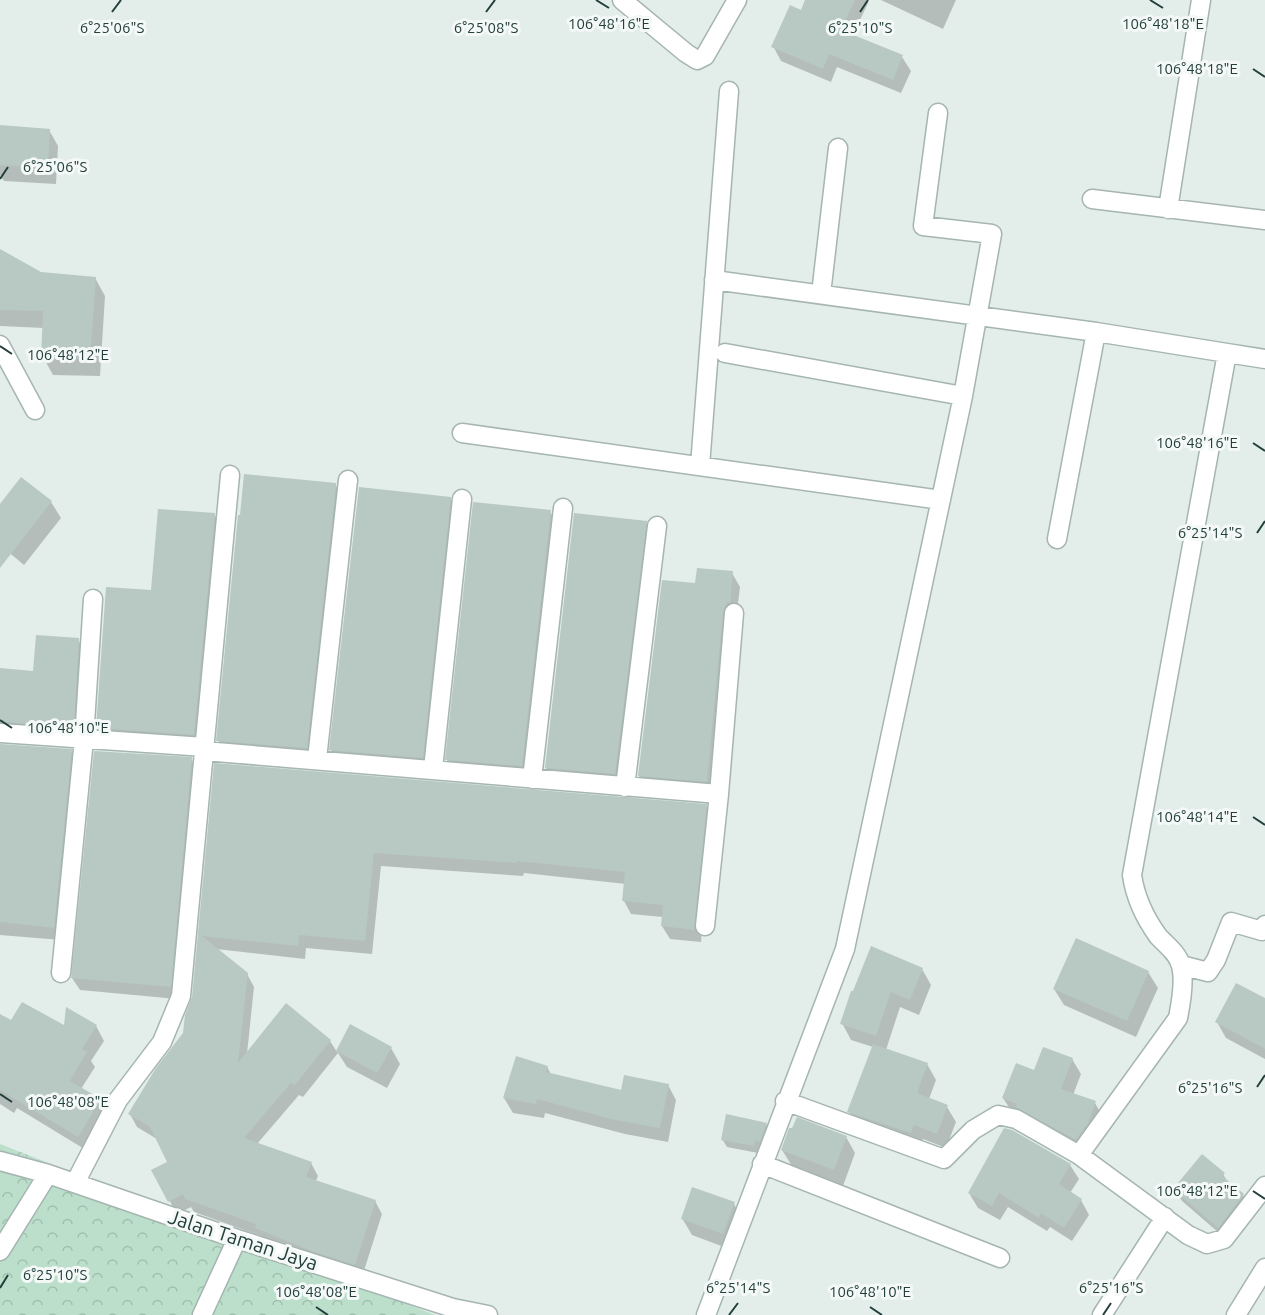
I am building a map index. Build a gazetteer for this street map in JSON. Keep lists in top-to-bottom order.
{
  "streets": {
    "street": ["Jalan Taman Jaya"]
  },
  "coordinates": [
    "106°48'16\"E",
    "106°48'18\"E",
    "6°25'06\"S",
    "6°25'08\"S",
    "6°25'10\"S",
    "106°48'12\"E",
    "6°25'14\"S",
    "106°48'10\"E",
    "106°48'14\"E",
    "6°25'16\"S",
    "106°48'08\"E"
  ]
}
